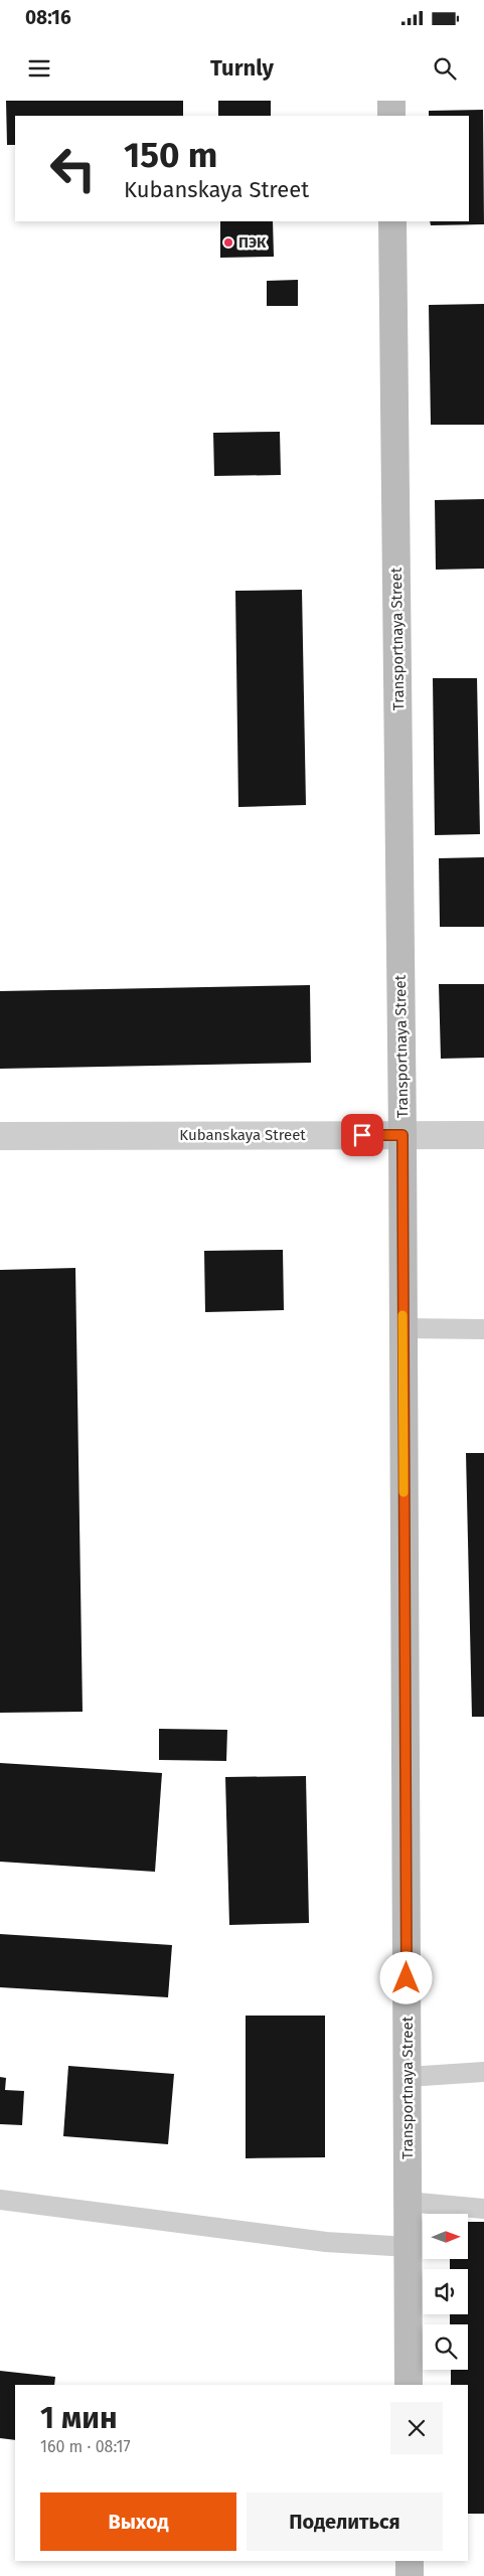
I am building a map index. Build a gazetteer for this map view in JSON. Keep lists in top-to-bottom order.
{
  "streets": {
    "street": ["Transportnaya Street", "Kubanskaya Street"]
  },
  "crossings": [
    ["Transportnaya Street", "Kubanskaya Street"]
  ],
  "places": ["ПЭК"],
  "north": "right",
  "page": {
    "status": "08:16",
    "header": "Turnly",
    "turn": ["150 m", "Kubanskaya Street"],
    "heading": ["1 мин", "160 m · 08:17"],
    "buttons": ["Выход", "Поделиться"]
  }
}
